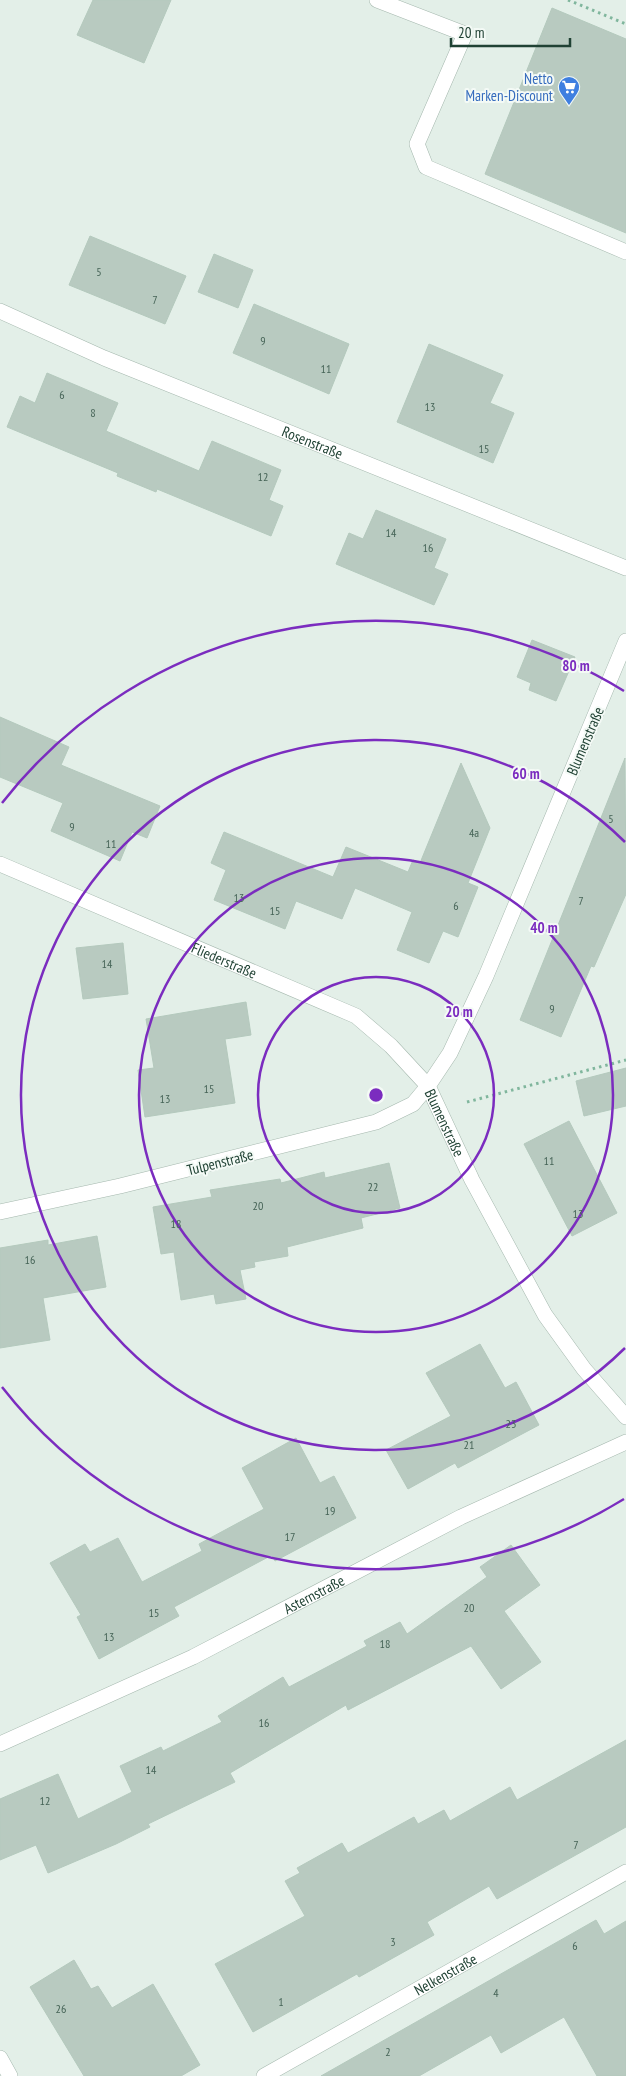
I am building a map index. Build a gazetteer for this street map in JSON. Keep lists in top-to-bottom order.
{
  "streets": {
    "street": [
      "Rosenstraße",
      "Blumenstraße",
      "Fliederstraße",
      "Tulpenstraße",
      "Asternstraße",
      "Nelkenstraße"
    ]
  },
  "crossings": [
    ["Blumenstraße", "Fliederstraße"],
    ["Blumenstraße", "Tulpenstraße"],
    ["Fliederstraße", "Tulpenstraße"]
  ],
  "places": {
    "supermarket": ["Netto Marken-Discount"]
  },
  "house_numbers": [
    "5",
    "7",
    "9",
    "11",
    "6",
    "13",
    "8",
    "15",
    "12",
    "14",
    "16",
    "5",
    "9",
    "4a",
    "11",
    "13",
    "7",
    "6",
    "15",
    "14",
    "9",
    "15",
    "13",
    "11",
    "22",
    "20",
    "13",
    "18",
    "16",
    "23",
    "21",
    "19",
    "17",
    "20",
    "15",
    "13",
    "18",
    "16",
    "14",
    "12",
    "7",
    "3",
    "6",
    "4",
    "1",
    "26",
    "2"
  ],
  "scale_bar": "20 m",
  "rings": [
    "80 m",
    "60 m",
    "40 m",
    "20 m"
  ]
}
